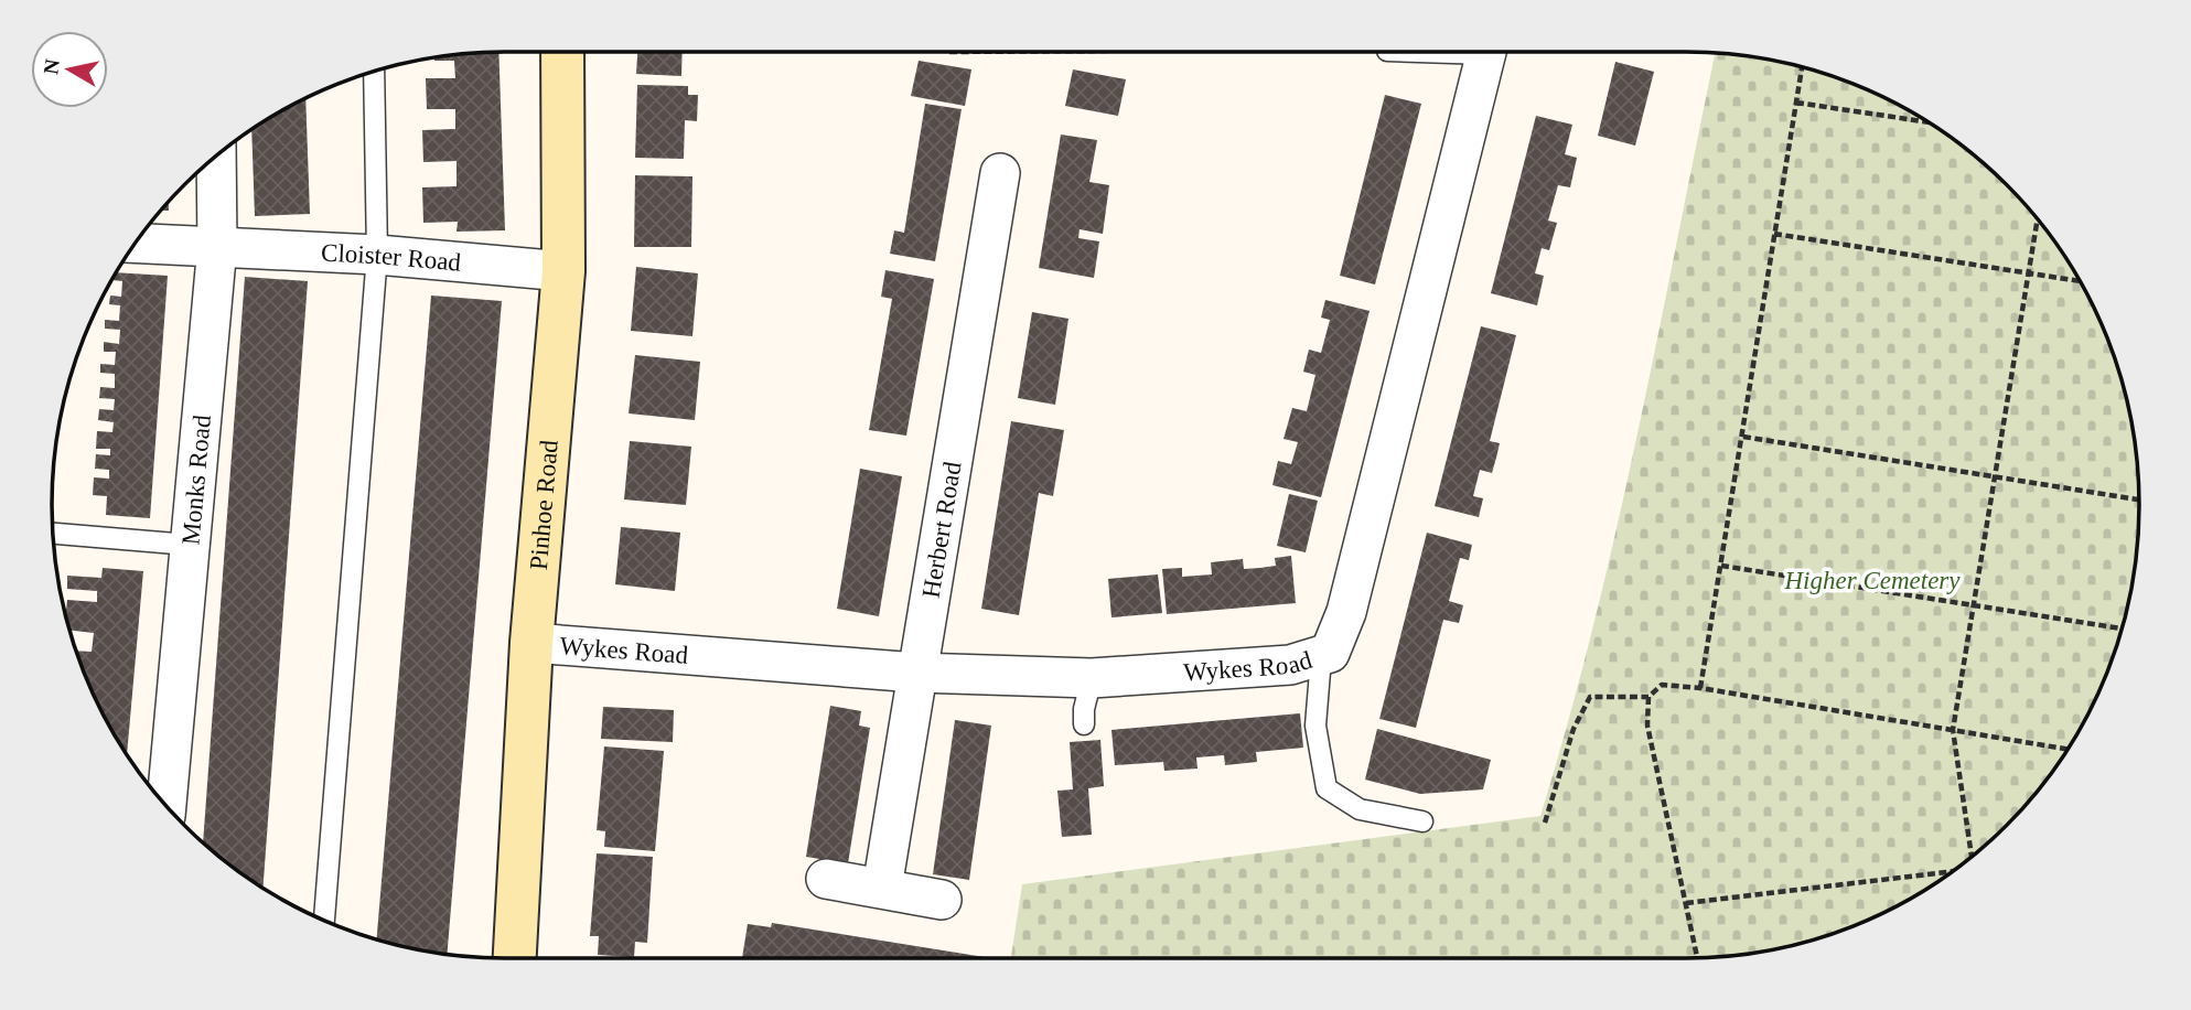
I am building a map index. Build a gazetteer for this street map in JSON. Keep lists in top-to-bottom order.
{
  "streets": {
    "main road": ["Pinhoe Road"],
    "street": [
      "Cloister Road",
      "Monks Road",
      "Herbert Road",
      "Wykes Road"
    ]
  },
  "crossings": [
    ["Cloister Road", "Monks Road"],
    ["Cloister Road", "Pinhoe Road"],
    ["Pinhoe Road", "Wykes Road"],
    ["Herbert Road", "Wykes Road"]
  ],
  "parks": ["Higher Cemetery"],
  "north": "left"
}
